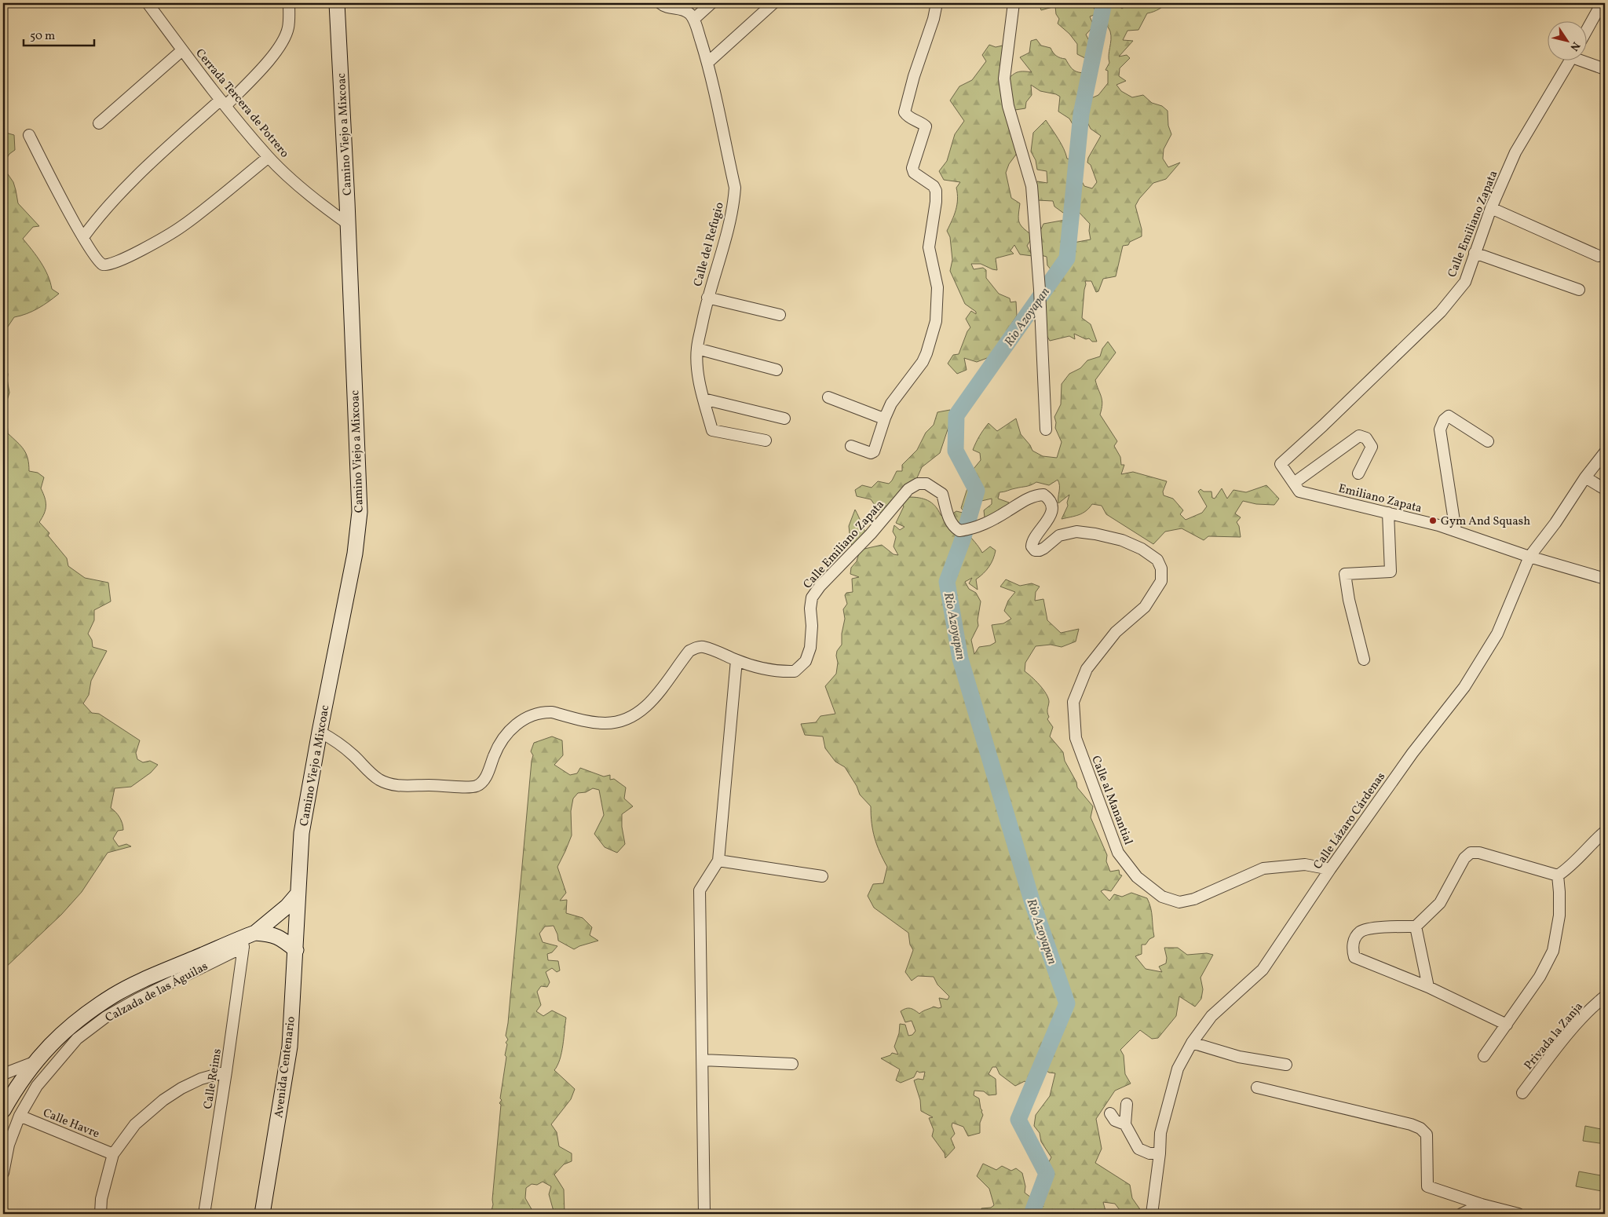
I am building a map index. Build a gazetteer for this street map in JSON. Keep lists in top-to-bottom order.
{
  "streets": {
    "main road": ["Camino Viejo a Mixcoac", "Calzada de las Águilas", "Avenida Centenario"],
    "street": [
      "Cerrada Tercera de Potrero",
      "Calle Emiliano Zapata",
      "Calle del Refugio",
      "Emiliano Zapata",
      "Calle al Manantial",
      "Calle Lázaro Cárdenas",
      "Privada la Zanja",
      "Calle Reims",
      "Calle Havre"
    ]
  },
  "crossings": [
    ["Cerrada Tercera de Potrero", "Camino Viejo a Mixcoac"],
    ["Camino Viejo a Mixcoac", "Calle Emiliano Zapata"],
    ["Camino Viejo a Mixcoac", "Calzada de las Águilas"],
    ["Camino Viejo a Mixcoac", "Avenida Centenario"],
    ["Calle Emiliano Zapata", "Emiliano Zapata"],
    ["Calle Emiliano Zapata", "Calle al Manantial"],
    ["Emiliano Zapata", "Calle Lázaro Cárdenas"],
    ["Calle al Manantial", "Calle Lázaro Cárdenas"],
    ["Calzada de las Águilas", "Avenida Centenario"],
    ["Calzada de las Águilas", "Calle Reims"],
    ["Calzada de las Águilas", "Calle Havre"]
  ],
  "water": ["Rio Azoyapan"],
  "places": ["Gym And Squash"],
  "scale_bar": "50 m",
  "north": "bottom right"
}
